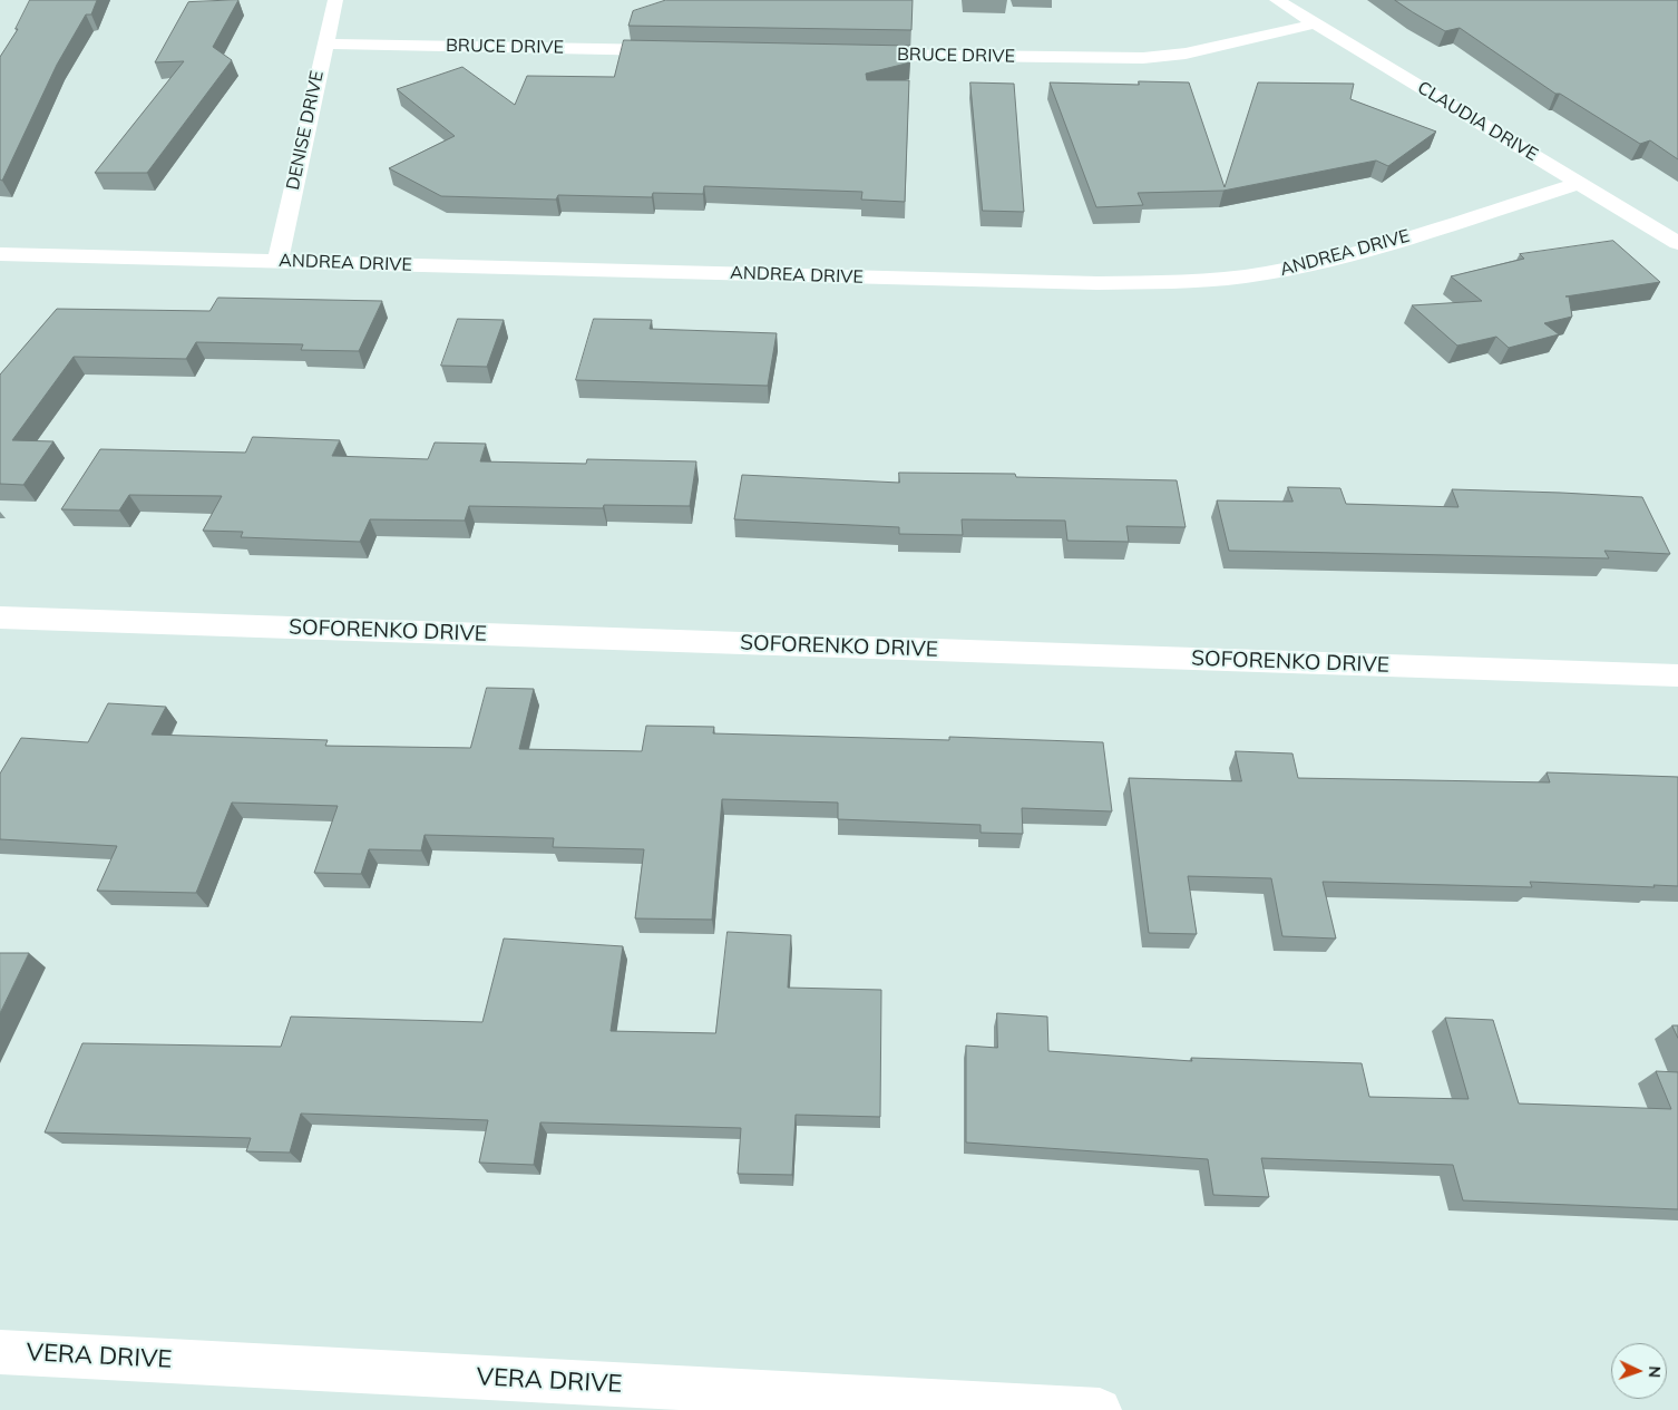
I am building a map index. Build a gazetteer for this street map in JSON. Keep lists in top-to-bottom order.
{
  "streets": {
    "street": [
      "BRUCE DRIVE",
      "CLAUDIA DRIVE",
      "DENISE DRIVE",
      "ANDREA DRIVE",
      "SOFORENKO DRIVE",
      "VERA DRIVE"
    ]
  },
  "crossings": [
    ["BRUCE DRIVE", "CLAUDIA DRIVE"],
    ["BRUCE DRIVE", "DENISE DRIVE"],
    ["CLAUDIA DRIVE", "ANDREA DRIVE"],
    ["DENISE DRIVE", "ANDREA DRIVE"]
  ],
  "north": "right"
}
